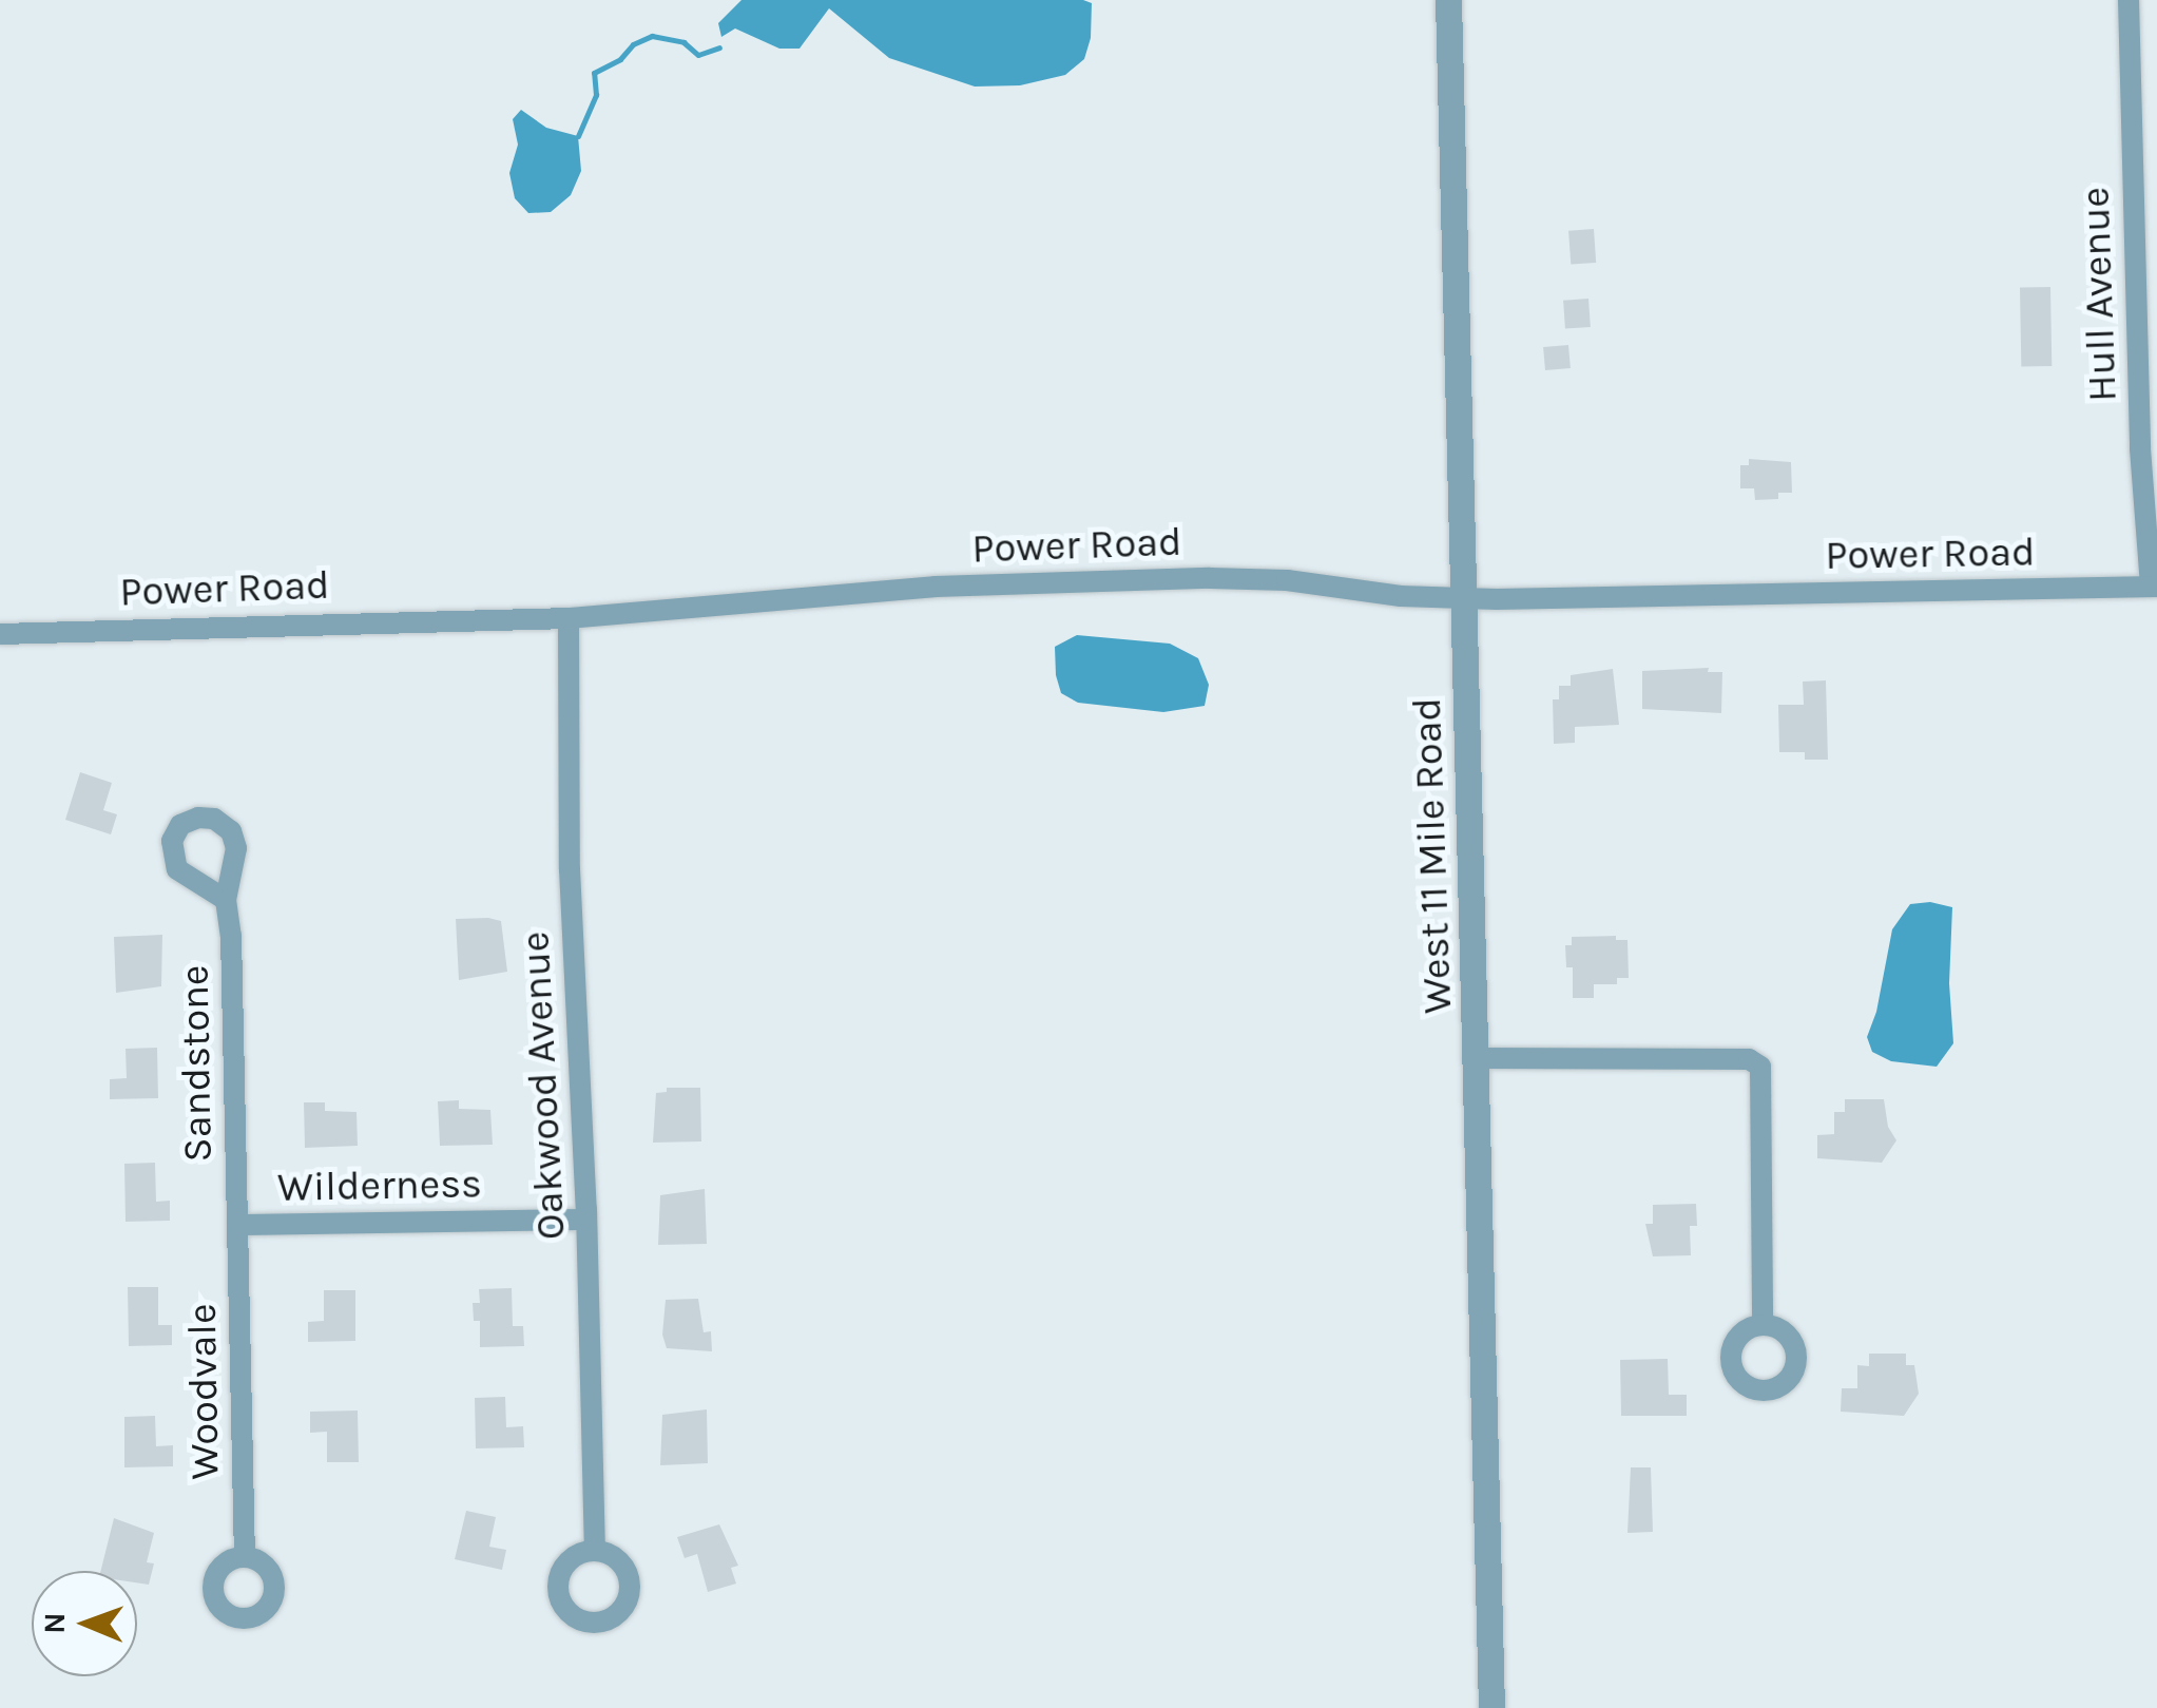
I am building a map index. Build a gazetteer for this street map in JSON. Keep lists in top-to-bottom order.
{
  "streets": {
    "street": [
      "Hull Avenue",
      "Power Road",
      "West 11 Mile Road",
      "Sandstone",
      "Oakwood Avenue",
      "Wilderness",
      "Woodvale"
    ]
  },
  "crossings": [
    ["Hull Avenue", "Power Road"],
    ["Power Road", "West 11 Mile Road"],
    ["Power Road", "Oakwood Avenue"],
    ["Sandstone", "Wilderness"],
    ["Sandstone", "Woodvale"],
    ["Oakwood Avenue", "Wilderness"],
    ["Wilderness", "Woodvale"]
  ],
  "north": "left"
}
